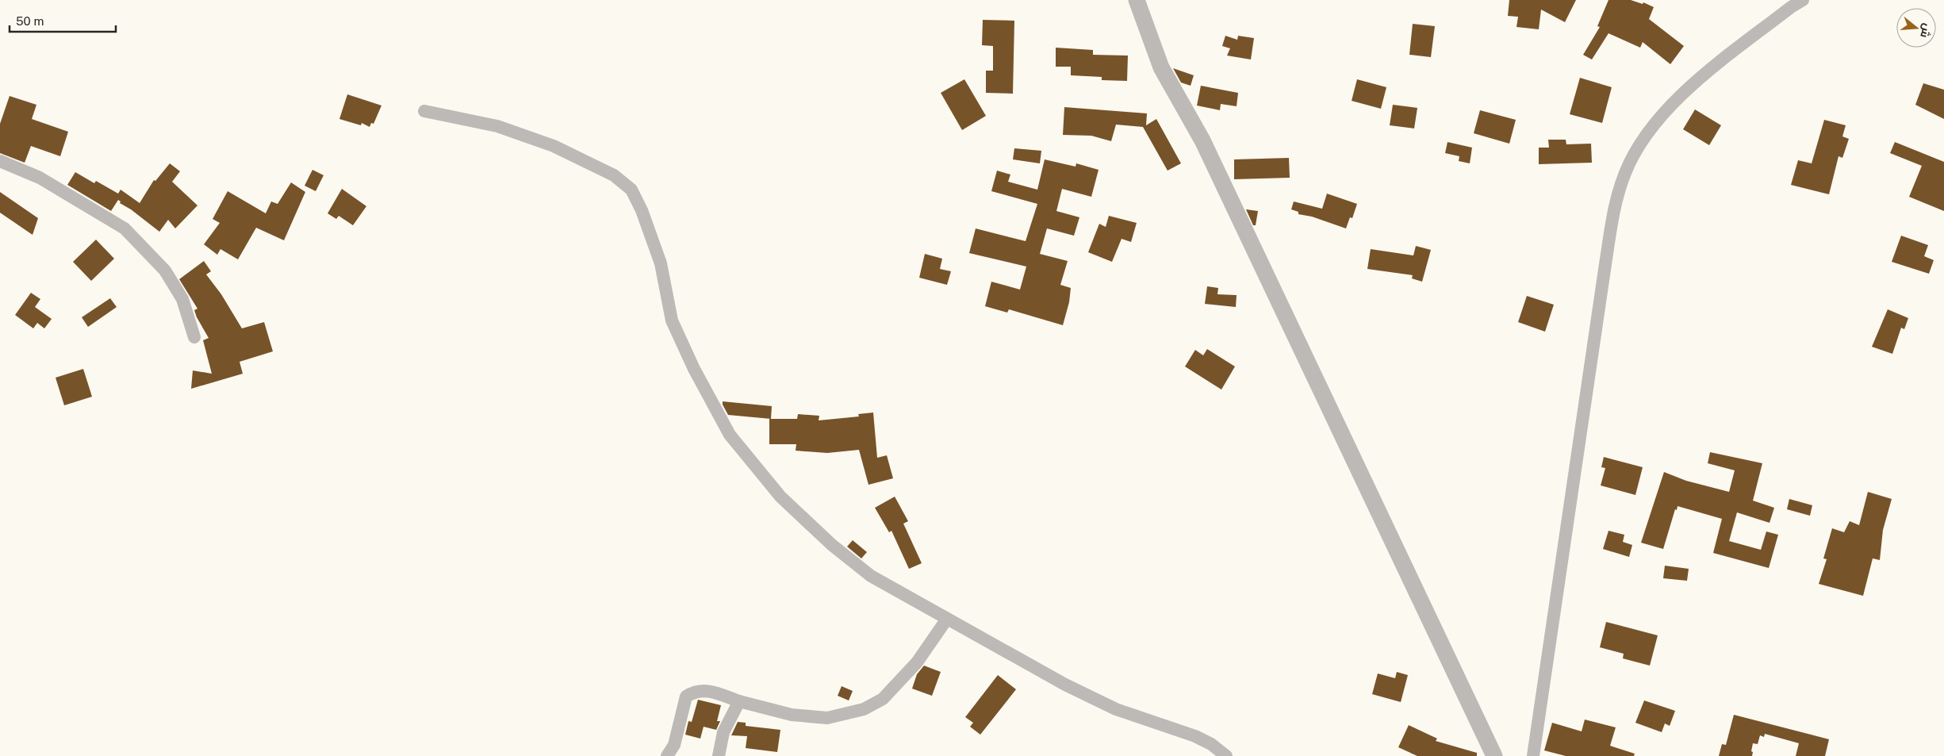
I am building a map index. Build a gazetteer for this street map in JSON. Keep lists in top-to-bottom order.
{
  "scale_bar": "50 m",
  "north": "right"
}
